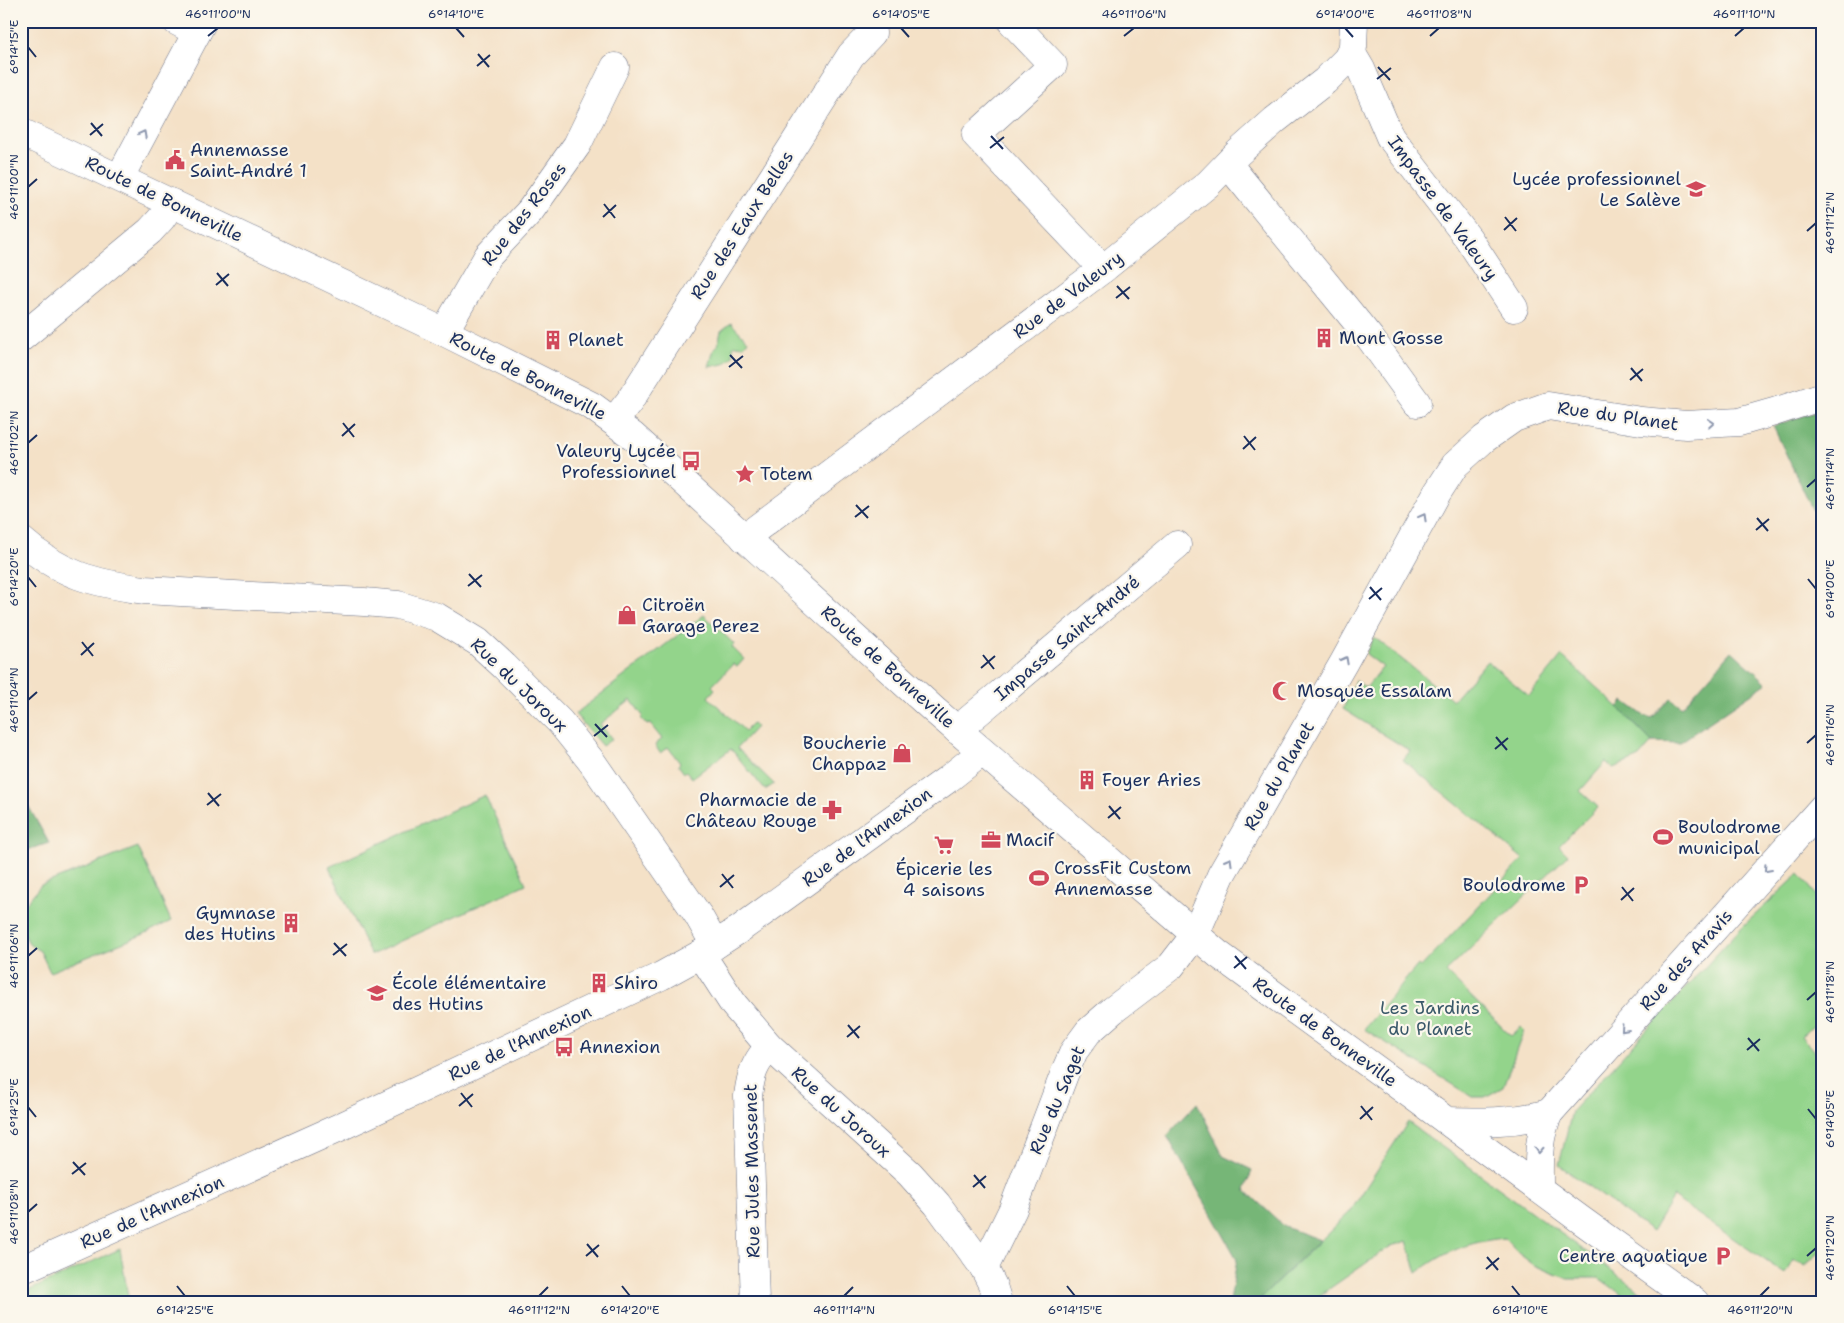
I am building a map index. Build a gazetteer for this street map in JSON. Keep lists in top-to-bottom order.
{
  "streets": {
    "street": [
      "Route de Bonneville",
      "Impasse de Valeury",
      "Rue des Roses",
      "Rue des Eaux Belles",
      "Rue de Valeury",
      "Rue du Planet",
      "Impasse Saint-André",
      "Rue du Joroux",
      "Rue de l'Annexion",
      "Rue des Aravis",
      "Rue du Saget",
      "Rue Jules Massenet"
    ]
  },
  "crossings": [
    ["Route de Bonneville", "Rue des Roses"],
    ["Route de Bonneville", "Rue des Eaux Belles"],
    ["Route de Bonneville", "Rue de Valeury"],
    ["Route de Bonneville", "Rue du Planet"],
    ["Route de Bonneville", "Impasse Saint-André"],
    ["Route de Bonneville", "Rue de l'Annexion"],
    ["Route de Bonneville", "Rue des Aravis"],
    ["Route de Bonneville", "Rue du Saget"],
    ["Impasse de Valeury", "Rue de Valeury"],
    ["Rue du Planet", "Rue du Saget"],
    ["Rue du Joroux", "Rue de l'Annexion"],
    ["Rue du Joroux", "Rue du Saget"],
    ["Rue du Joroux", "Rue Jules Massenet"]
  ],
  "one_way": ["Rue du Planet", "Rue des Aravis"],
  "parks": ["Les Jardins du Planet"],
  "places": {
    "public building": ["Annemasse Saint-André 1"],
    "school or university": ["Lycée professionnel Le Salève", "École élémentaire des Hutins"],
    "building": [
      "Mont Gosse",
      "Planet",
      "Foyer Aries",
      "Gymnase des Hutins",
      "Shiro"
    ],
    "bus stop": ["Valeury Lycée Professionnel", "Annexion"],
    "place": ["Totem"],
    "shop": ["Citroën Garage Perez", "Boucherie Chappaz"],
    "mosque": ["Mosquée Essalam"],
    "pharmacy": ["Pharmacie de Château Rouge"],
    "sports": ["Boulodrome municipal", "CrossFit Custom Annemasse"],
    "office": ["Macif"],
    "supermarket": ["Épicerie les 4 saisons"],
    "parking": ["Boulodrome", "Centre aquatique"]
  },
  "coordinates": [
    "46°11'00\"N",
    "6°14'10\"E",
    "6°14'05\"E",
    "46°11'06\"N",
    "6°14'00\"E",
    "46°11'08\"N",
    "46°11'10\"N",
    "6°14'15\"E",
    "46°11'12\"N",
    "46°11'02\"N",
    "46°11'14\"N",
    "6°14'20\"E",
    "46°11'04\"N",
    "46°11'16\"N",
    "46°11'18\"N",
    "6°14'25\"E",
    "46°11'20\"N"
  ]
}
